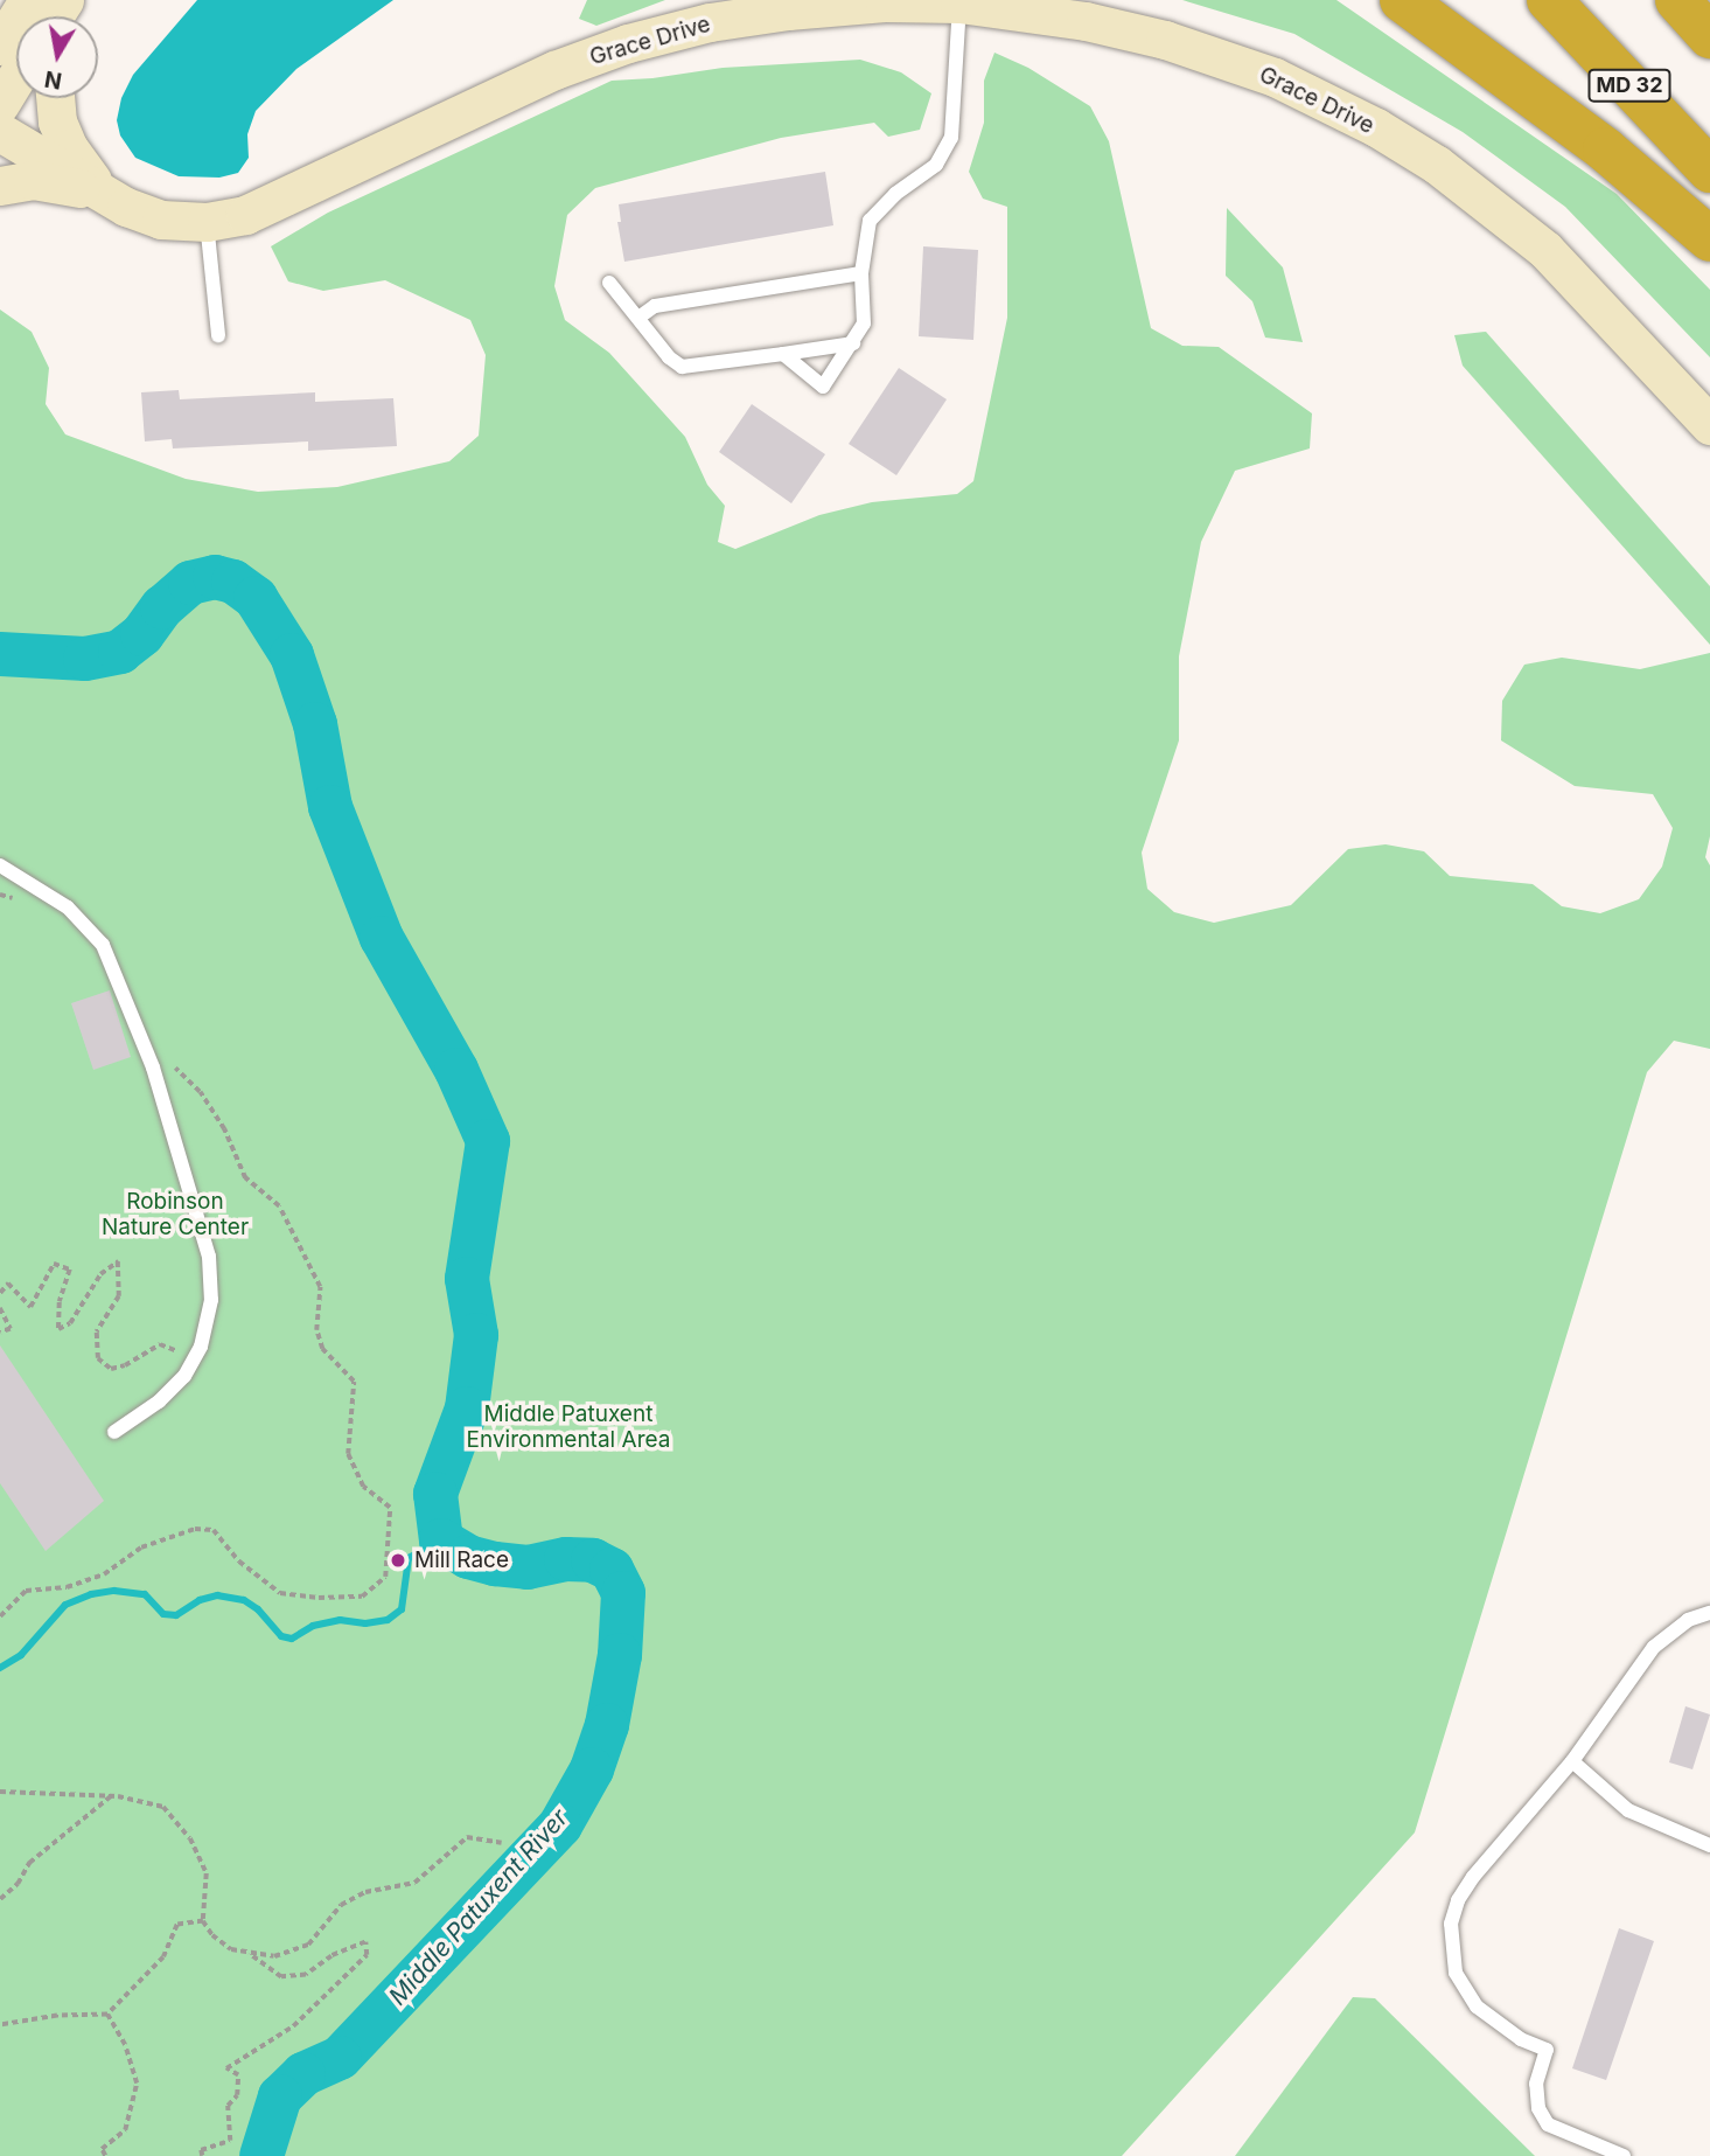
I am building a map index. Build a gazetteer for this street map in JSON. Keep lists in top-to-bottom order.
{
  "streets": {
    "highway": ["MD 32"],
    "street": ["Grace Drive"]
  },
  "water": ["Middle Patuxent River"],
  "parks": ["Robinson Nature Center", "Middle Patuxent Environmental Area"],
  "places": ["Mill Race"],
  "north": "bottom"
}
